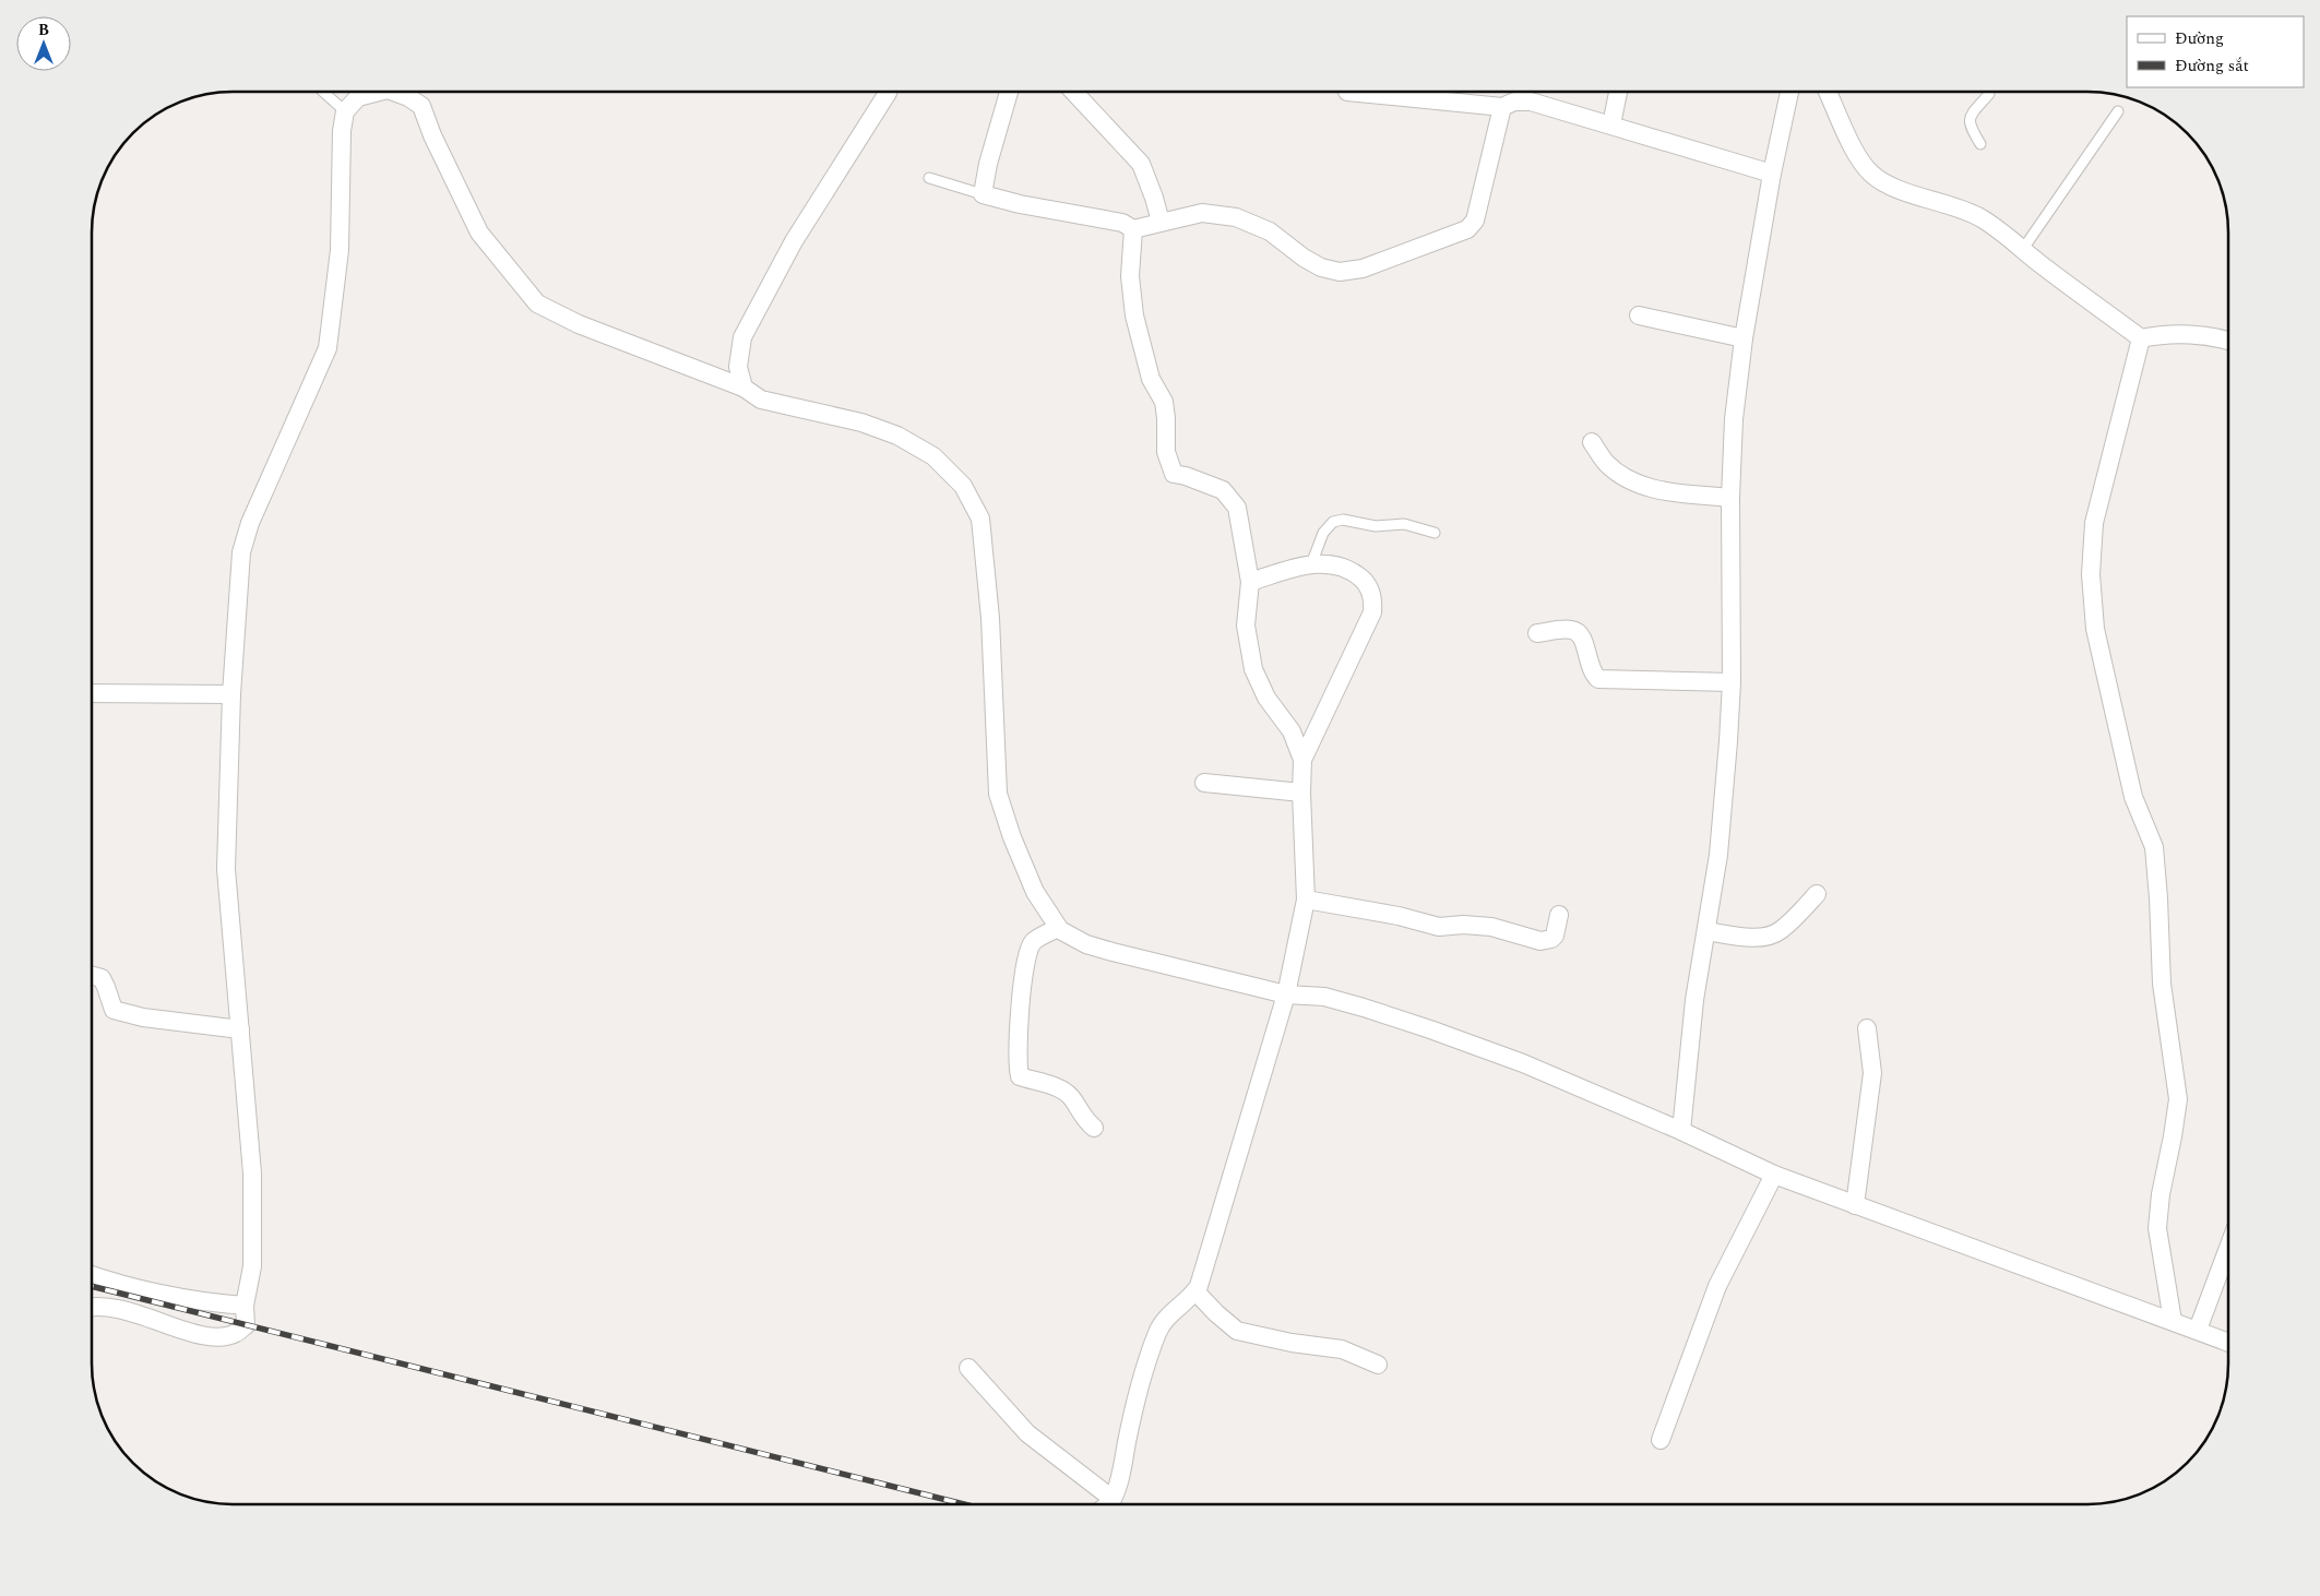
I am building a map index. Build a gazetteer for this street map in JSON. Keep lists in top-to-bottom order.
{
  "legend": ["Đường", "Đường sắt"],
  "north": "top"
}
